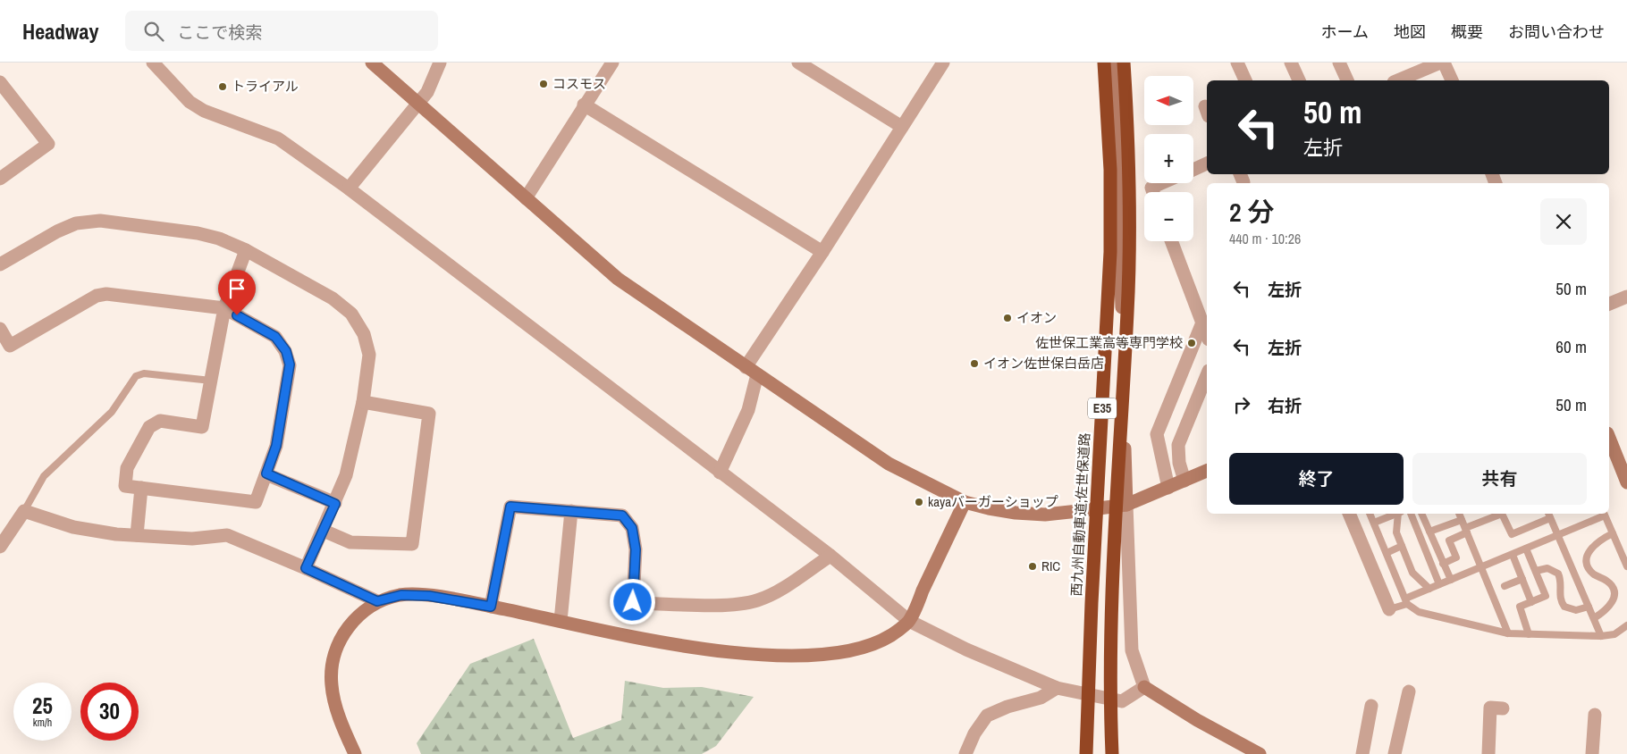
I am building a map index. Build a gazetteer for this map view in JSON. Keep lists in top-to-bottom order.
{
  "streets": {
    "highway": ["E35", "西九州自動車道;佐世保道路"]
  },
  "places": [
    "コスモス",
    "トライアル",
    "イオン",
    "佐世保工業高等専門学校",
    "イオン佐世保白岳店",
    "kayaバーガーショップ",
    "RIC"
  ],
  "north": "left",
  "page": {
    "header": "Headway",
    "search": "ここで検索",
    "nav": [
      "ホーム",
      "地図",
      "概要",
      "お問い合わせ"
    ],
    "map_buttons": ["+", "−"],
    "turn": ["50 m", "左折"],
    "heading": ["2 分", "440 m · 10:26"],
    "list": [
      {
        "name": "左折",
        "value": "50 m"
      },
      {
        "name": "左折",
        "value": "60 m"
      },
      {
        "name": "右折",
        "value": "50 m"
      }
    ],
    "buttons": ["終了", "共有"],
    "speed": "25 km/h",
    "limit": "30"
  }
}
